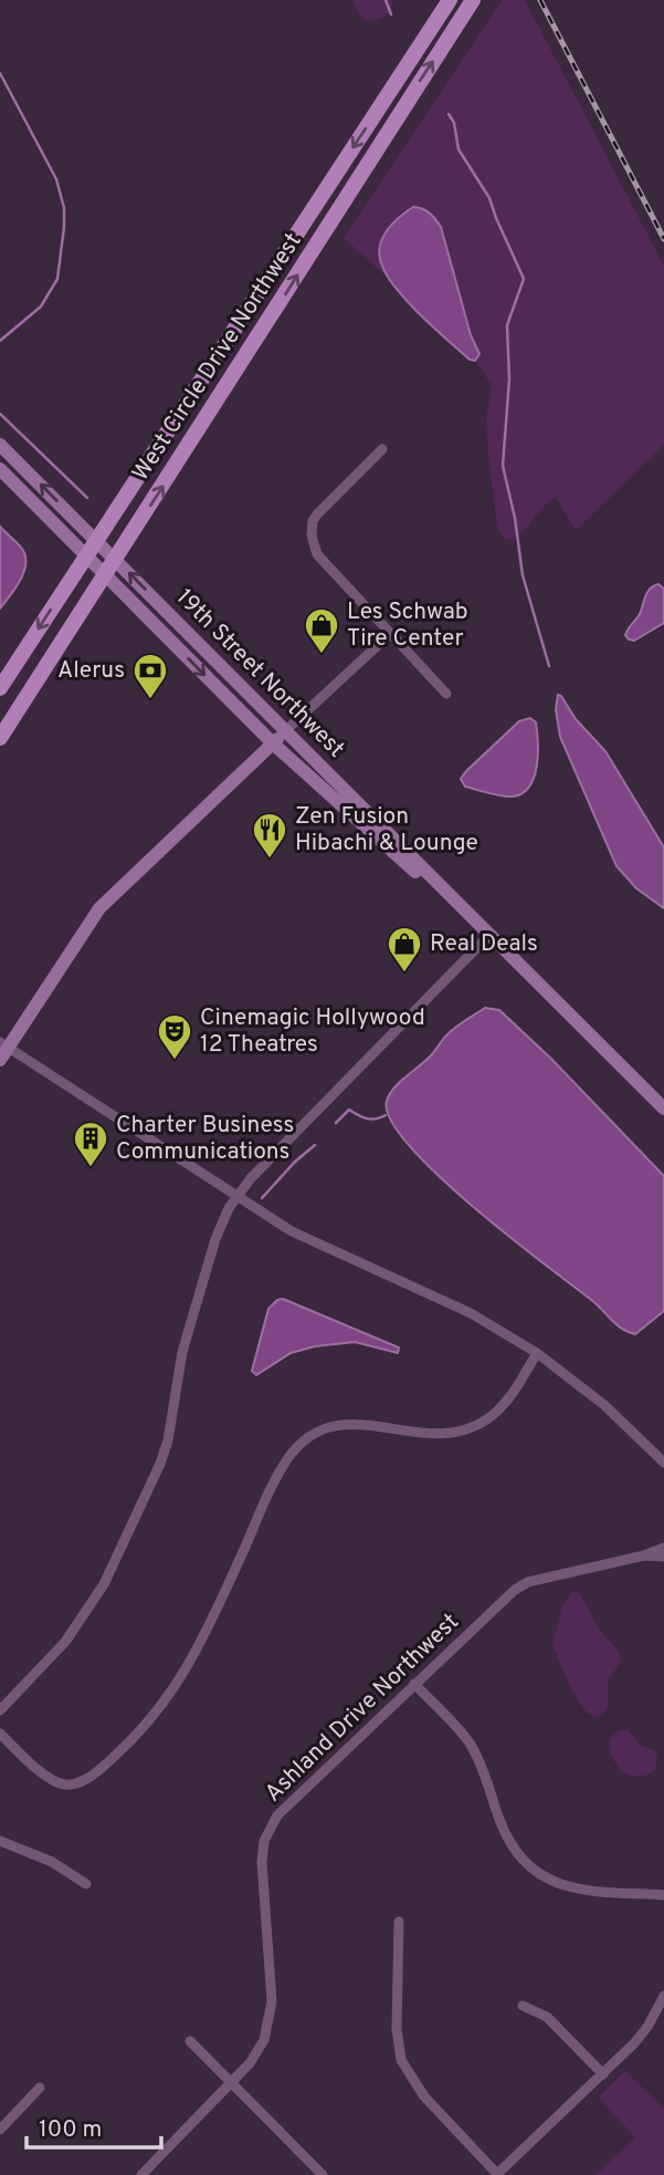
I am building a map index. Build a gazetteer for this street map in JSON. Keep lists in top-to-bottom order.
{
  "streets": {
    "main road": ["West Circle Drive Northwest"],
    "street": ["19th Street Northwest", "Ashland Drive Northwest"]
  },
  "crossings": [
    ["West Circle Drive Northwest", "19th Street Northwest"]
  ],
  "places": {
    "shop": ["Les Schwab Tire Center", "Real Deals"],
    "bank": ["Alerus"],
    "restaurant": ["Zen Fusion Hibachi & Lounge"],
    "theatre": ["Cinemagic Hollywood 12 Theatres"],
    "building": ["Charter Business Communications"]
  },
  "scale_bar": "100 m"
}
